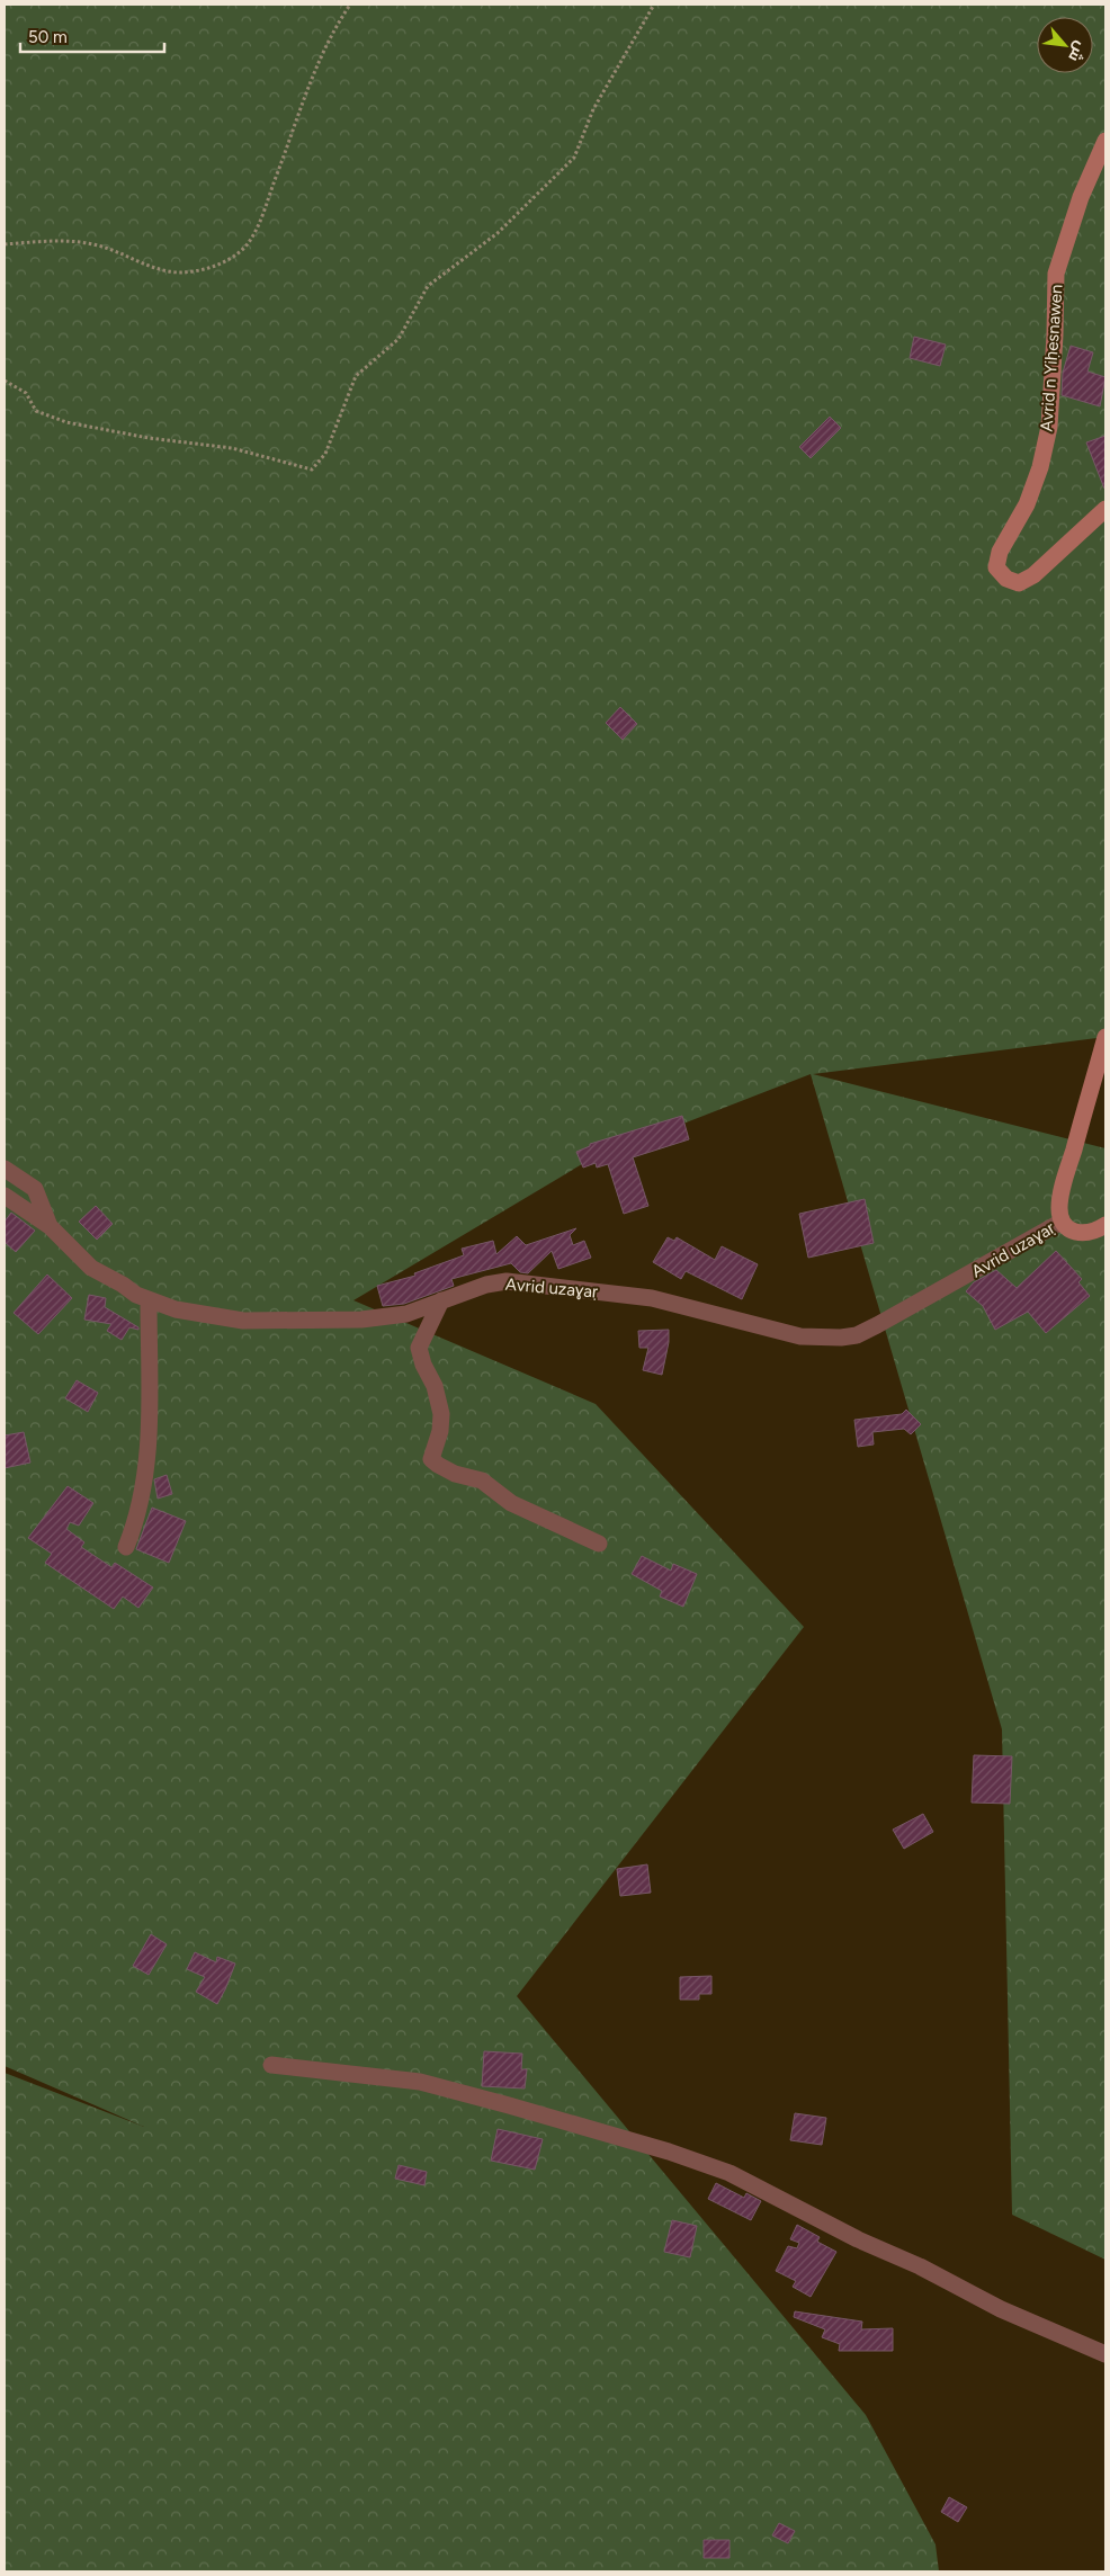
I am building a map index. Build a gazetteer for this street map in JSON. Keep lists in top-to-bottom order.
{
  "streets": {
    "street": ["Avrid n Yiḥesnawen", "Avrid uzaɣaṛ"]
  },
  "scale_bar": "50 m",
  "north": "bottom right"
}
